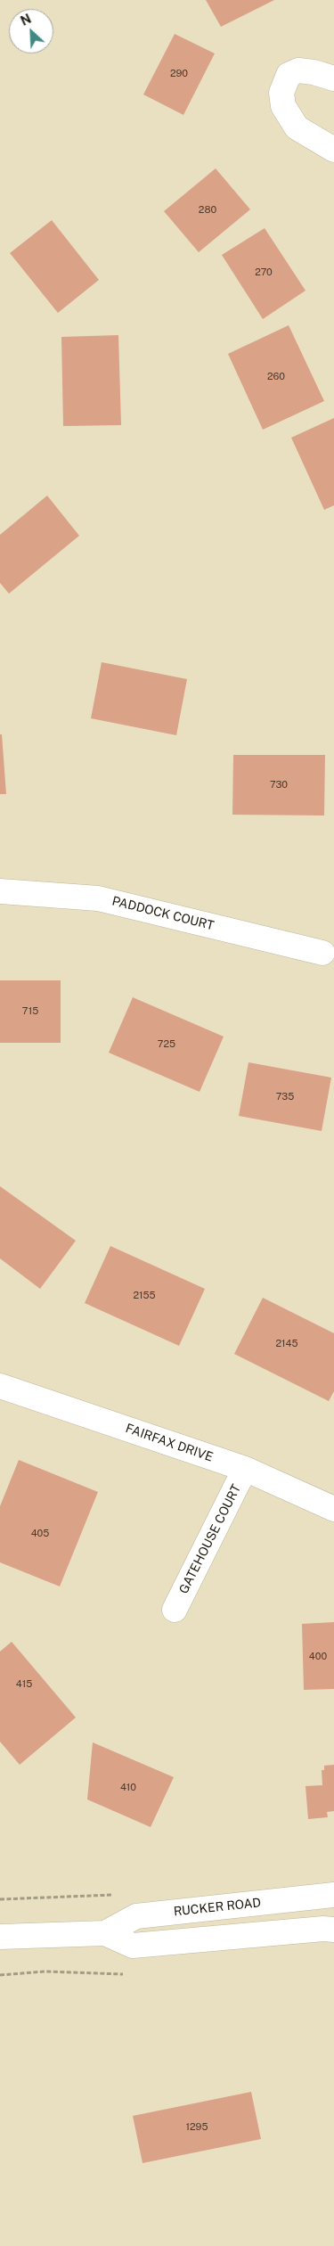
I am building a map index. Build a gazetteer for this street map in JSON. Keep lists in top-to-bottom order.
{
  "streets": {
    "street": [
      "PADDOCK COURT",
      "FAIRFAX DRIVE",
      "GATEHOUSE COURT",
      "RUCKER ROAD"
    ]
  },
  "crossings": [
    ["FAIRFAX DRIVE", "GATEHOUSE COURT"]
  ],
  "house_numbers": [
    "290",
    "280",
    "270",
    "260",
    "730",
    "715",
    "725",
    "735",
    "2155",
    "2145",
    "405",
    "400",
    "415",
    "410",
    "1295"
  ],
  "north": "top left"
}
